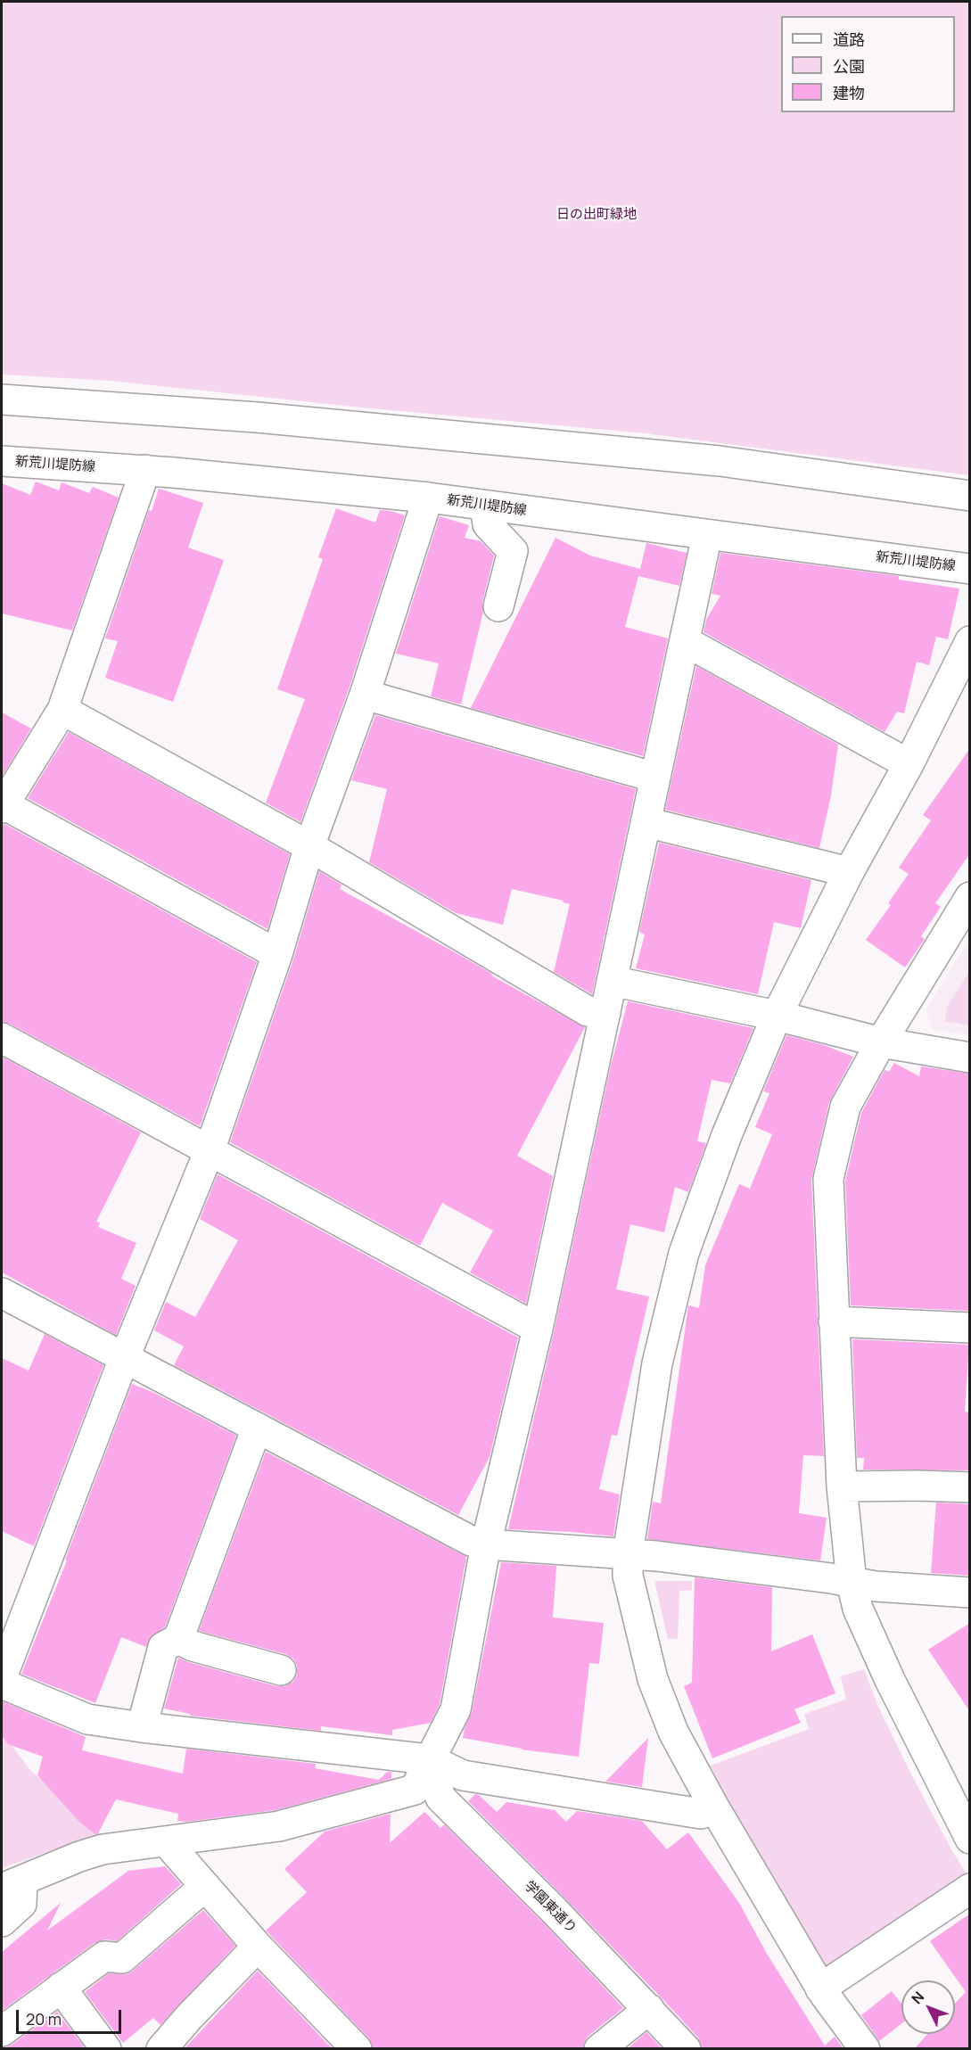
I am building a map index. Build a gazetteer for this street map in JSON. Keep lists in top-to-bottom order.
{
  "streets": {
    "street": ["新荒川堤防線", "学園東通り"]
  },
  "parks": ["日の出町緑地"],
  "legend": ["道路", "公園", "建物"],
  "scale_bar": "20 m",
  "north": "top left"
}
